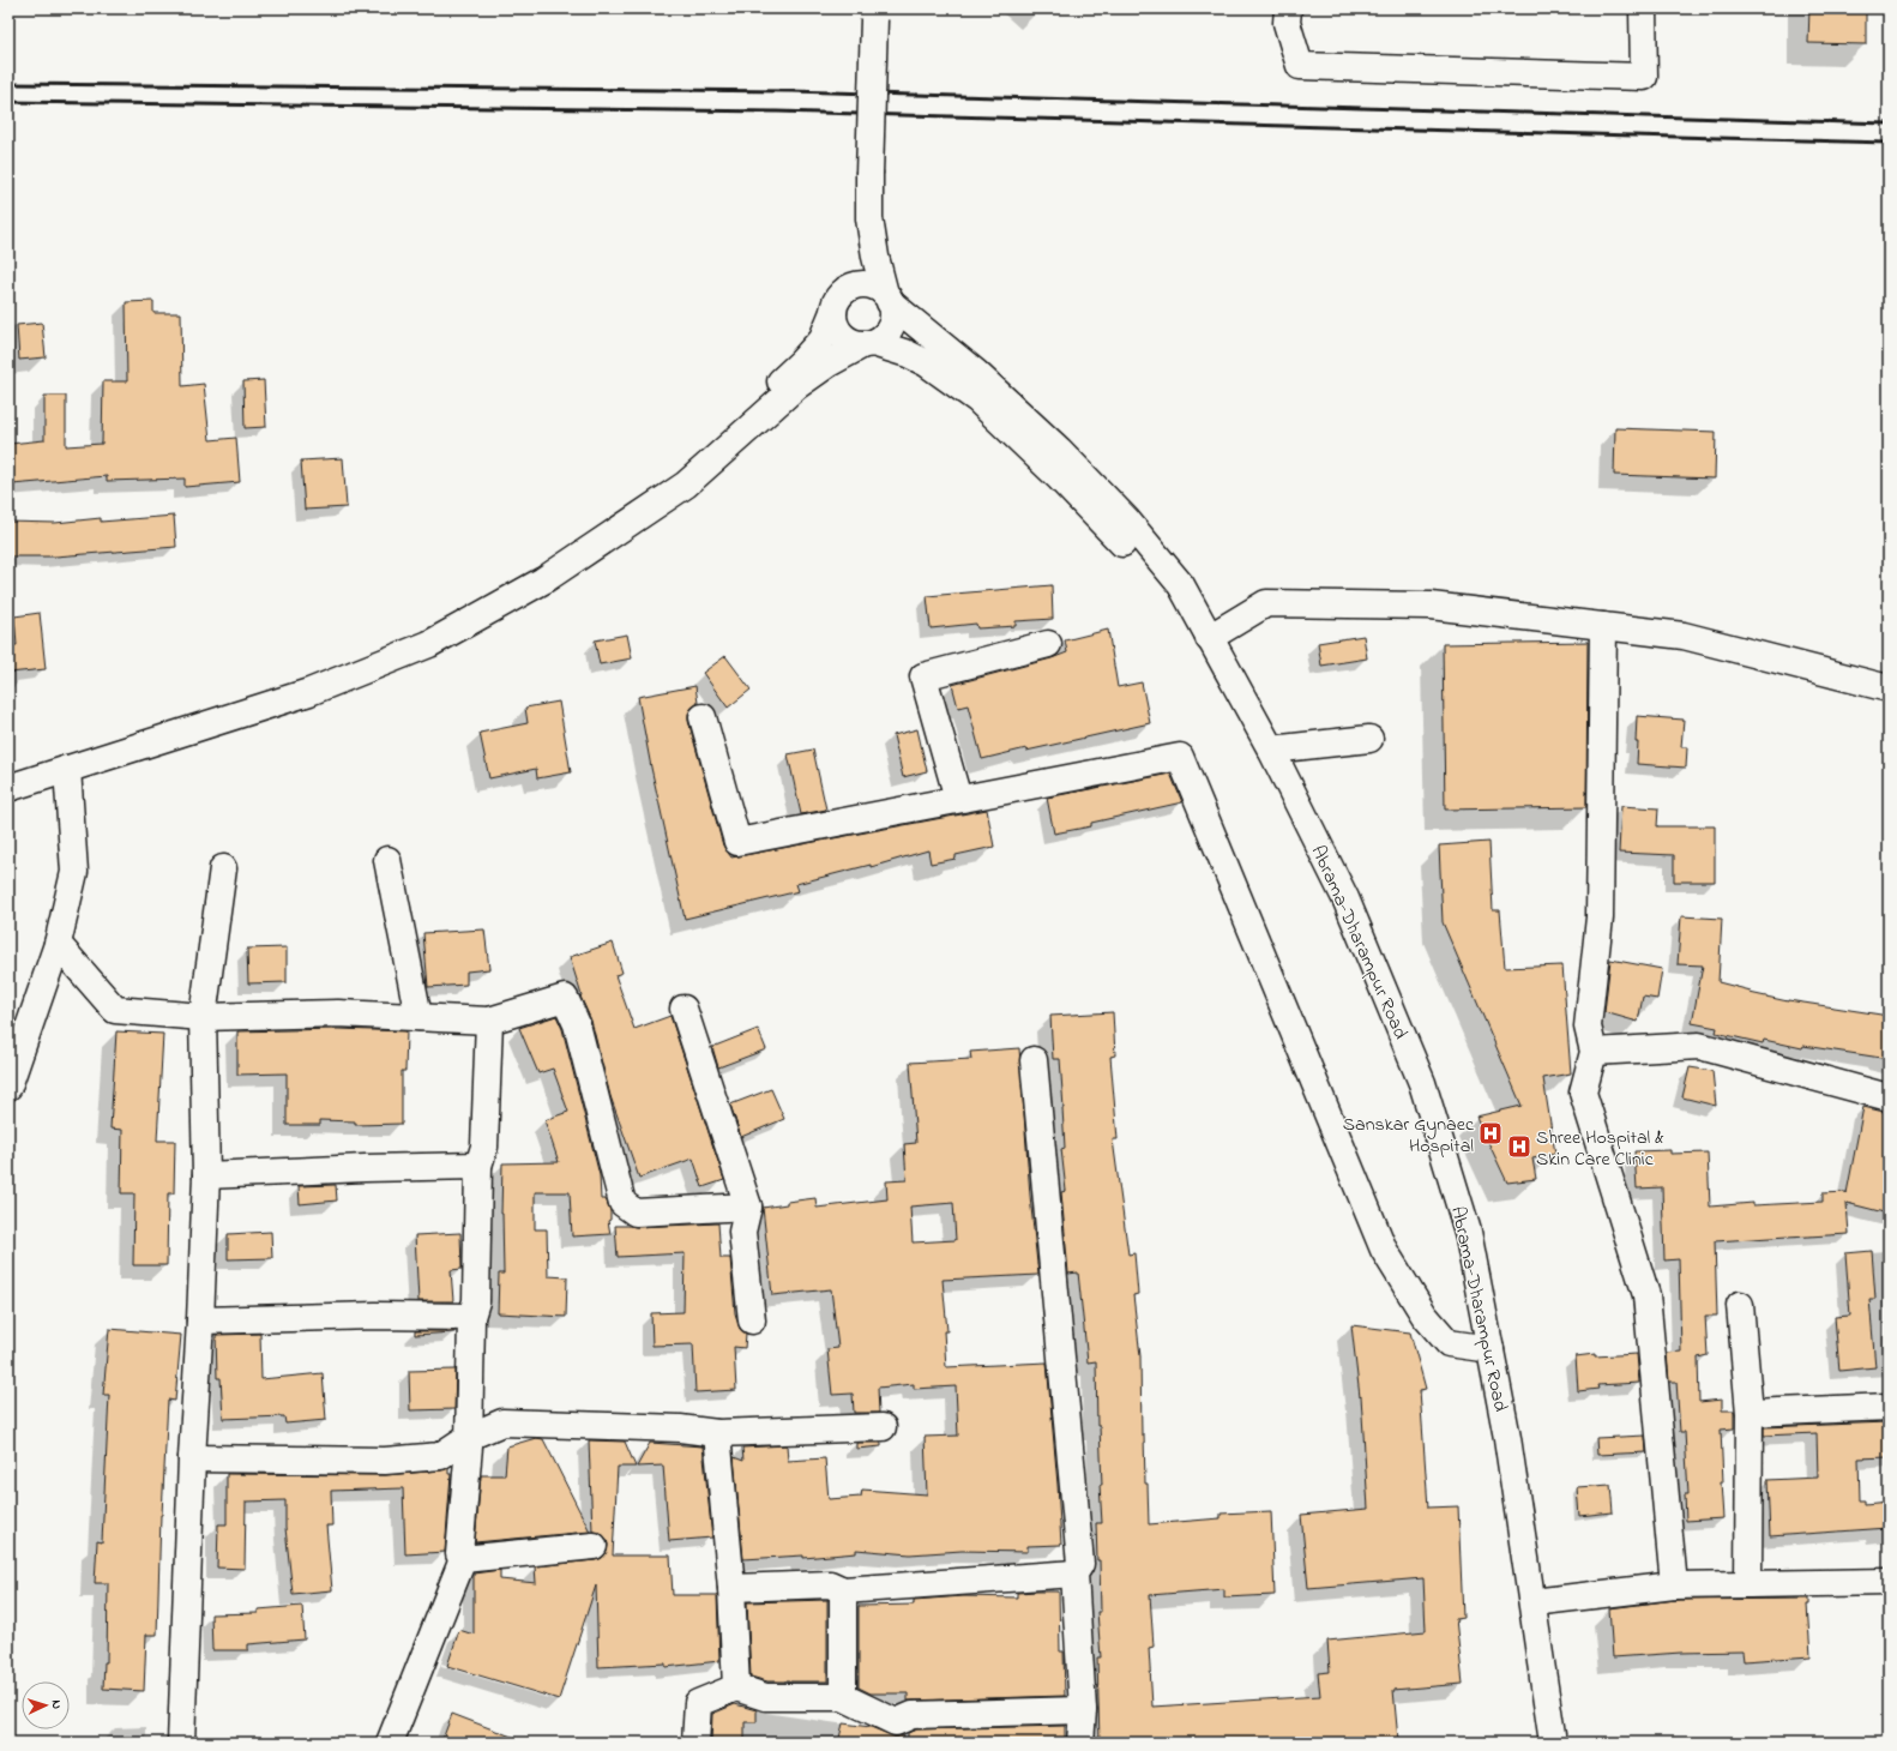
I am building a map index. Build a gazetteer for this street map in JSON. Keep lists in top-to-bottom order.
{
  "streets": {
    "street": ["Abrama-Dharampur Road"]
  },
  "places": {
    "hospital": ["Sanskar Gynaec Hospital", "Shree Hospital & Skin Care Clinic"]
  },
  "north": "right"
}
